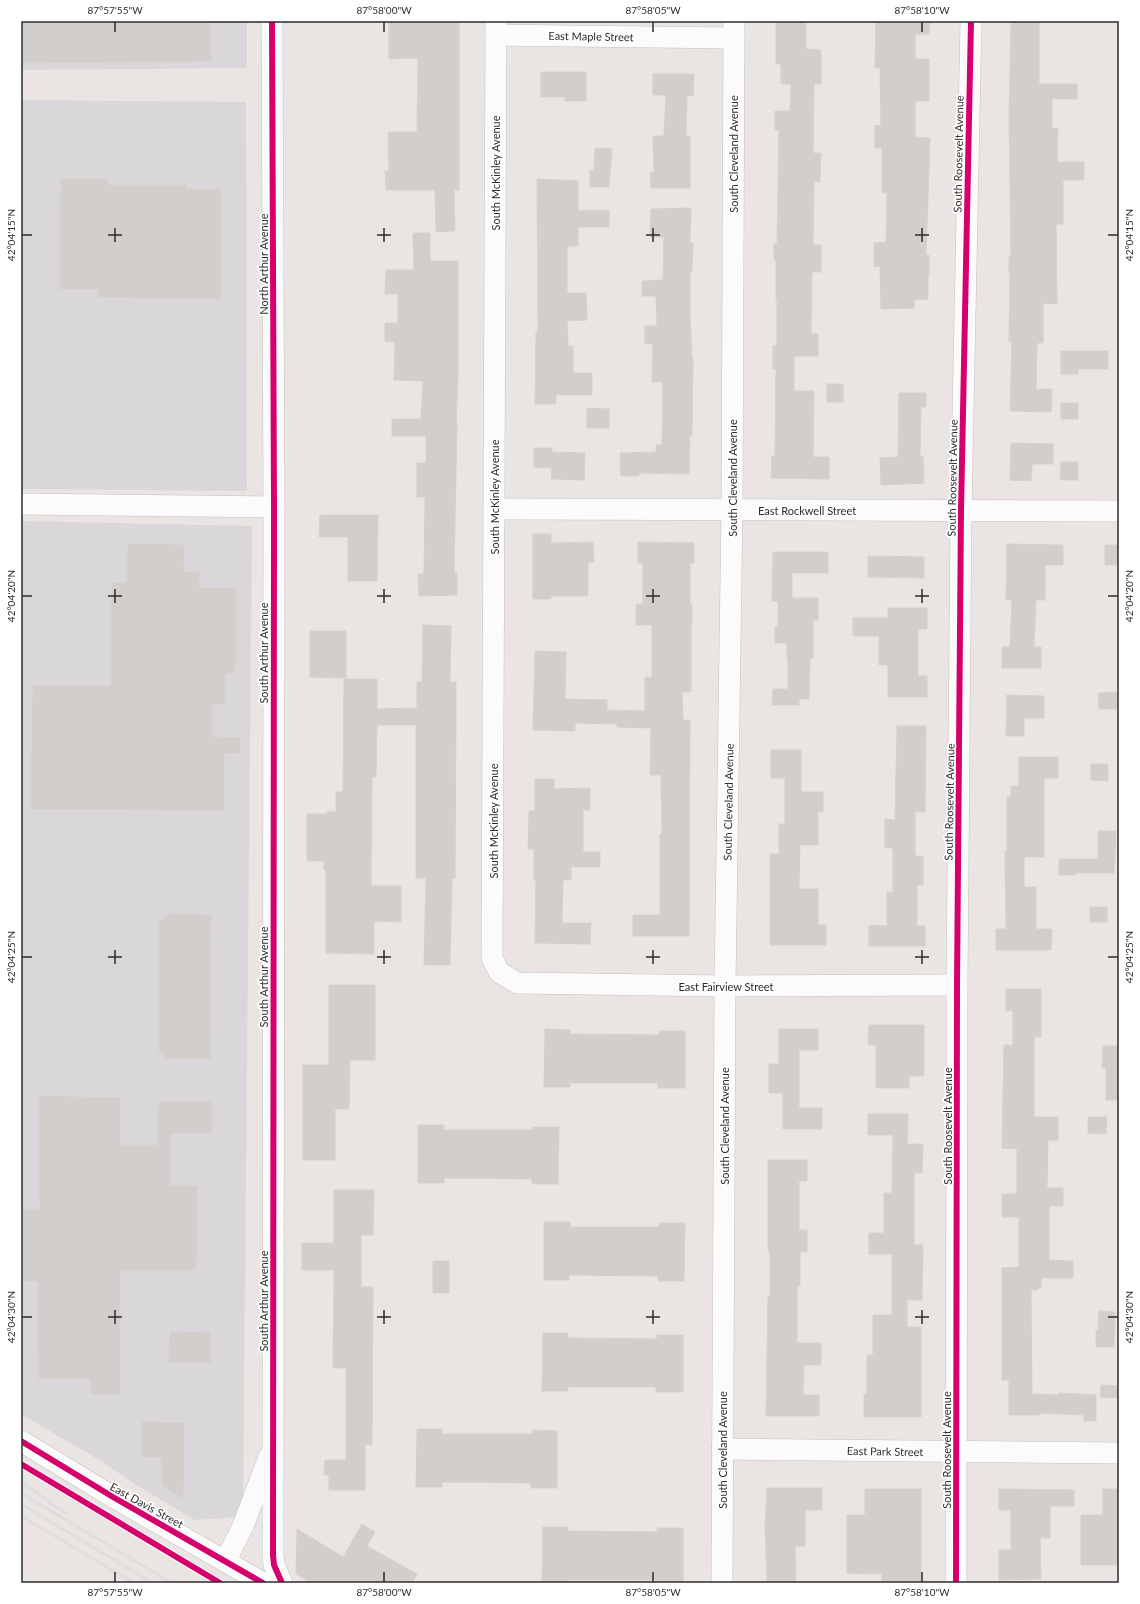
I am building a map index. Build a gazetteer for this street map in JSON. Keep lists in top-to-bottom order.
{
  "streets": {
    "street": [
      "East Maple Street",
      "South Cleveland Avenue",
      "South Roosevelt Avenue",
      "South McKinley Avenue",
      "North Arthur Avenue",
      "East Rockwell Street",
      "South Arthur Avenue",
      "East Fairview Street",
      "East Park Street",
      "East Davis Street"
    ]
  },
  "crossings": [
    ["East Maple Street", "South Cleveland Avenue"],
    ["East Maple Street", "South McKinley Avenue"],
    ["South Cleveland Avenue", "East Rockwell Street"],
    ["South Cleveland Avenue", "East Fairview Street"],
    ["South Cleveland Avenue", "East Park Street"],
    ["South Roosevelt Avenue", "East Rockwell Street"],
    ["South Roosevelt Avenue", "East Fairview Street"],
    ["South Roosevelt Avenue", "East Park Street"],
    ["South McKinley Avenue", "East Rockwell Street"],
    ["South McKinley Avenue", "East Fairview Street"],
    ["North Arthur Avenue", "South Arthur Avenue"],
    ["South Arthur Avenue", "East Davis Street"]
  ],
  "coordinates": [
    "87°57'55\"W",
    "87°58'00\"W",
    "87°58'05\"W",
    "87°58'10\"W",
    "42°04'15\"N",
    "42°04'20\"N",
    "42°04'25\"N",
    "42°04'30\"N"
  ]
}
